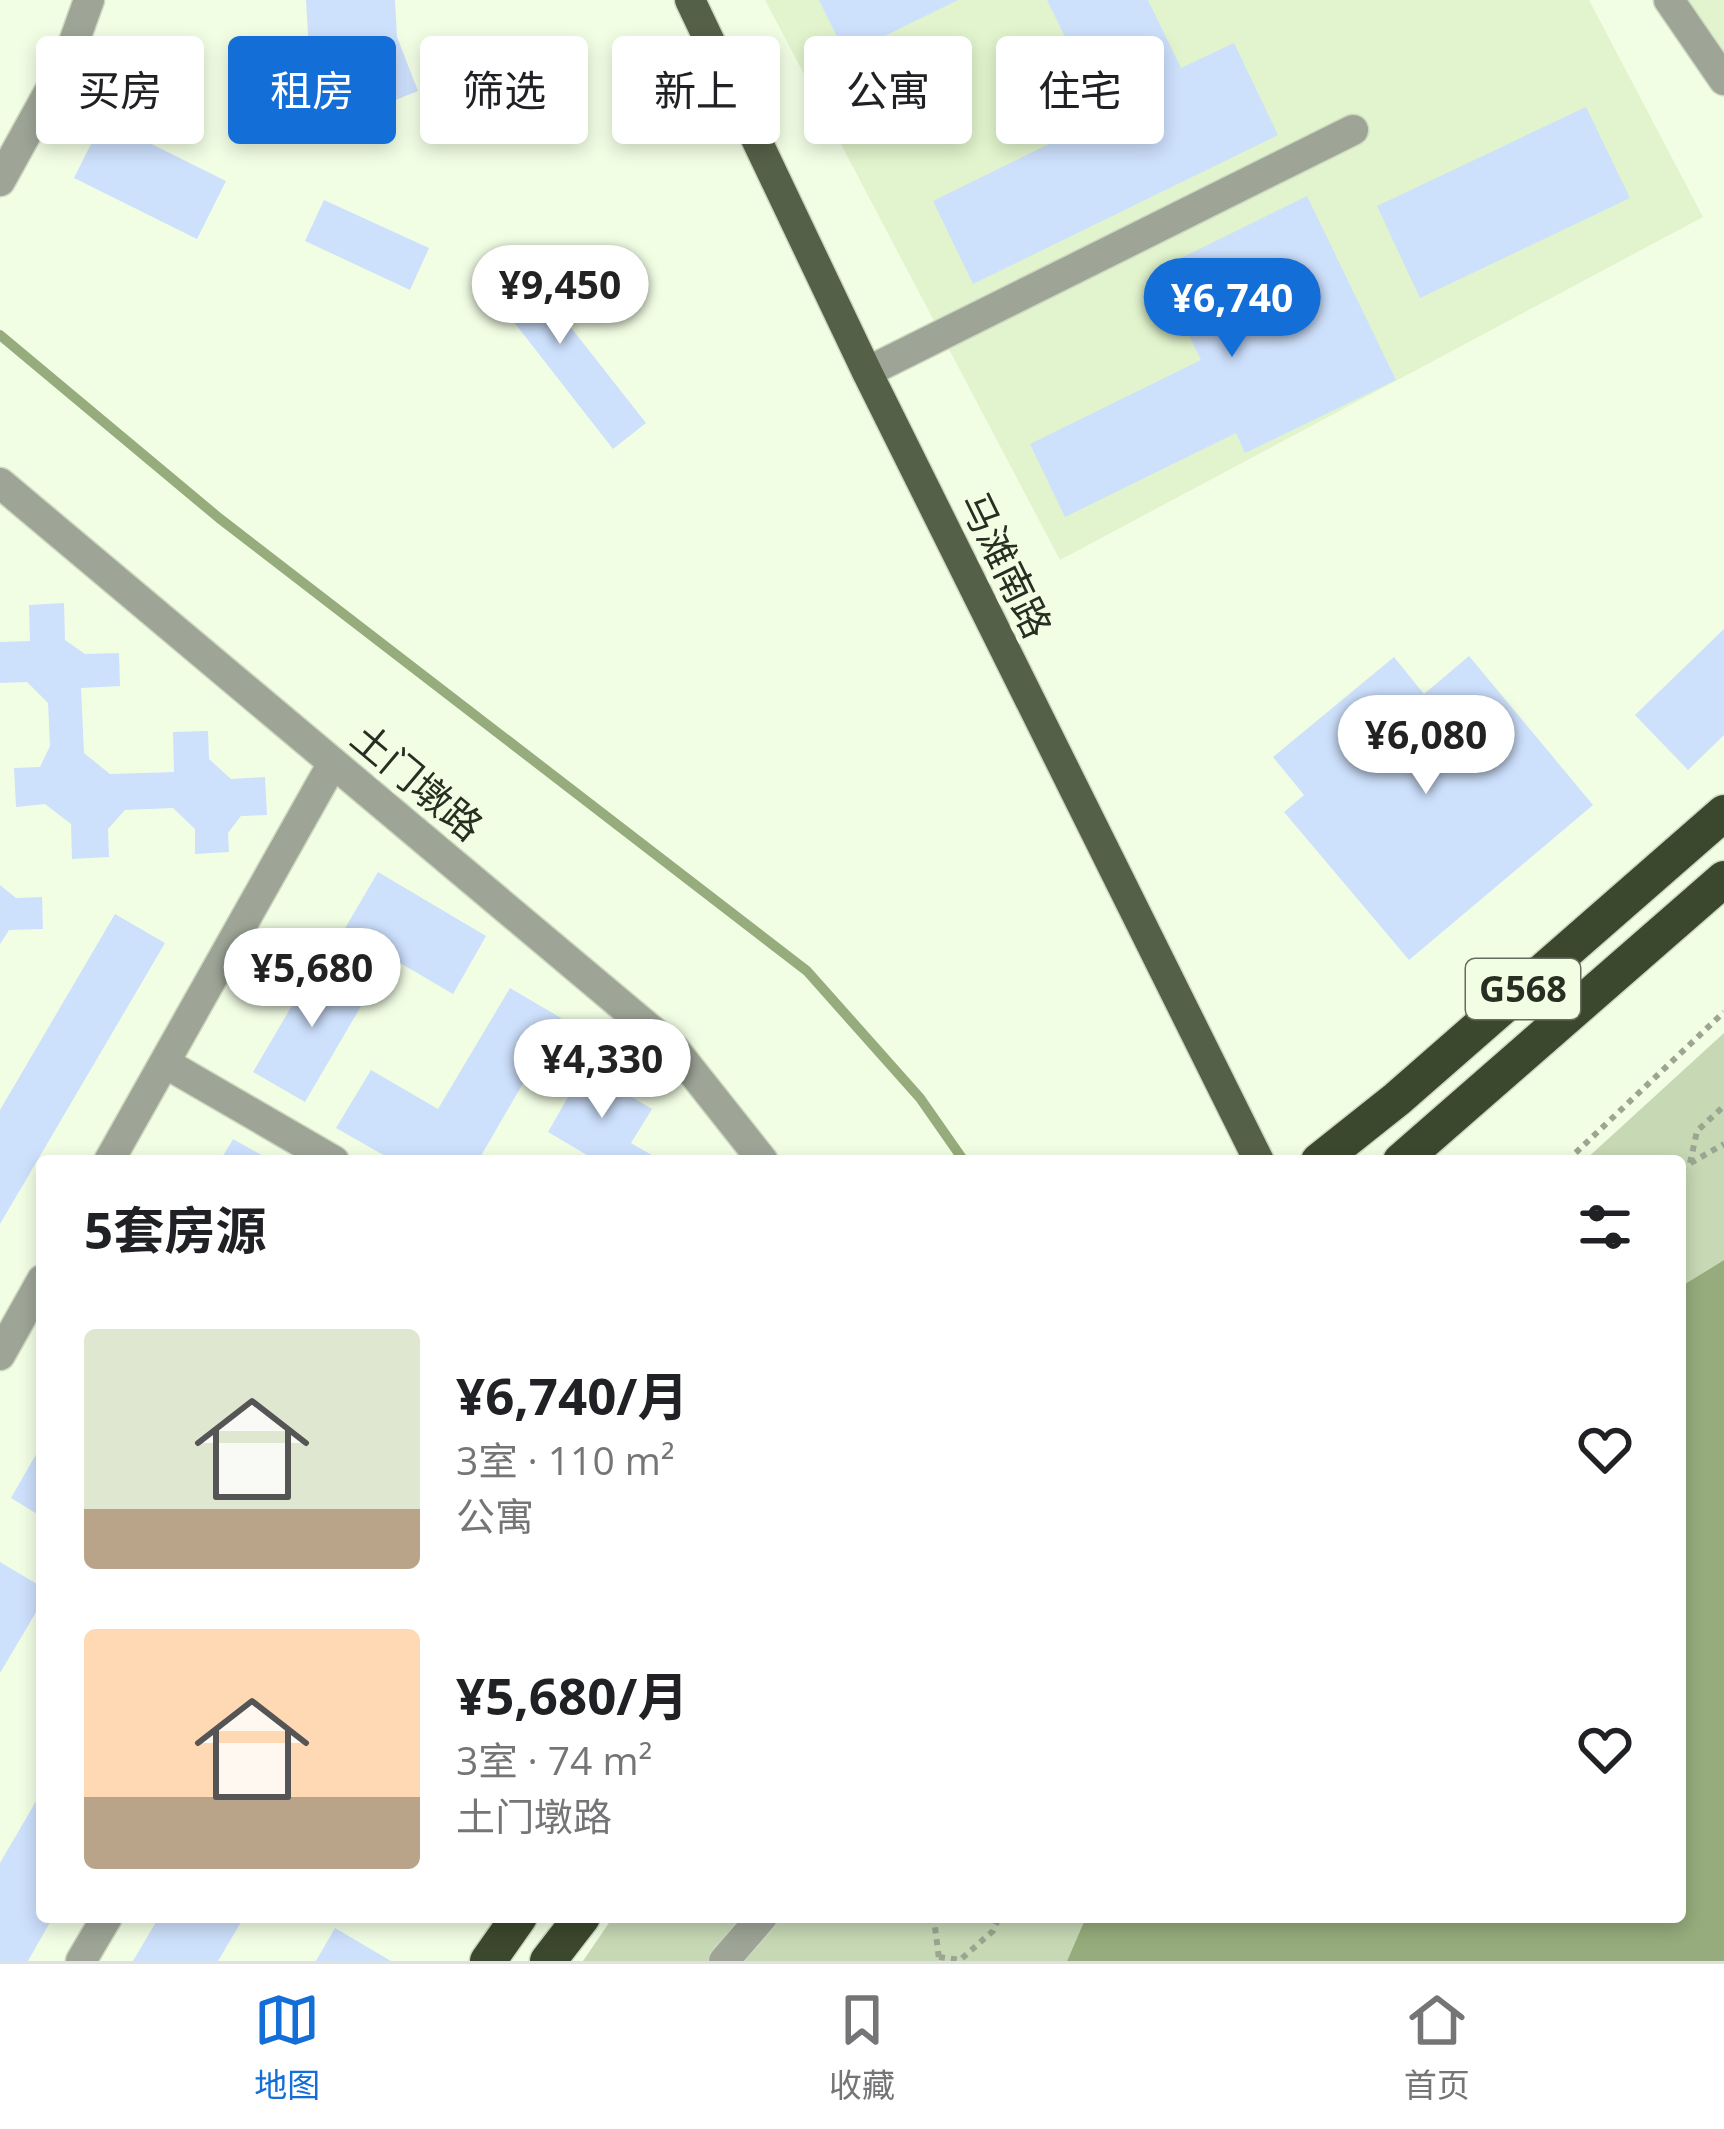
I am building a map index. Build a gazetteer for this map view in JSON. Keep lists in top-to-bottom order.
{
  "streets": {
    "highway": ["G568"],
    "main road": ["马滩南路"],
    "street": ["土门墩路"]
  },
  "page": {
    "chip": [
      "买房",
      "租房",
      "筛选",
      "新上",
      "公寓",
      "住宅"
    ],
    "price": [
      "¥9,450",
      "¥6,740",
      "¥6,080",
      "¥5,680",
      "¥4,330"
    ],
    "heading": "5套房源",
    "list": [
      {
        "name": "¥6,740/月",
        "note": "3室 · 110 m² · 公寓"
      },
      {
        "name": "¥5,680/月",
        "note": "3室 · 74 m² · 土门墩路"
      }
    ],
    "tabs": ["地图", "收藏", "首页"]
  }
}
